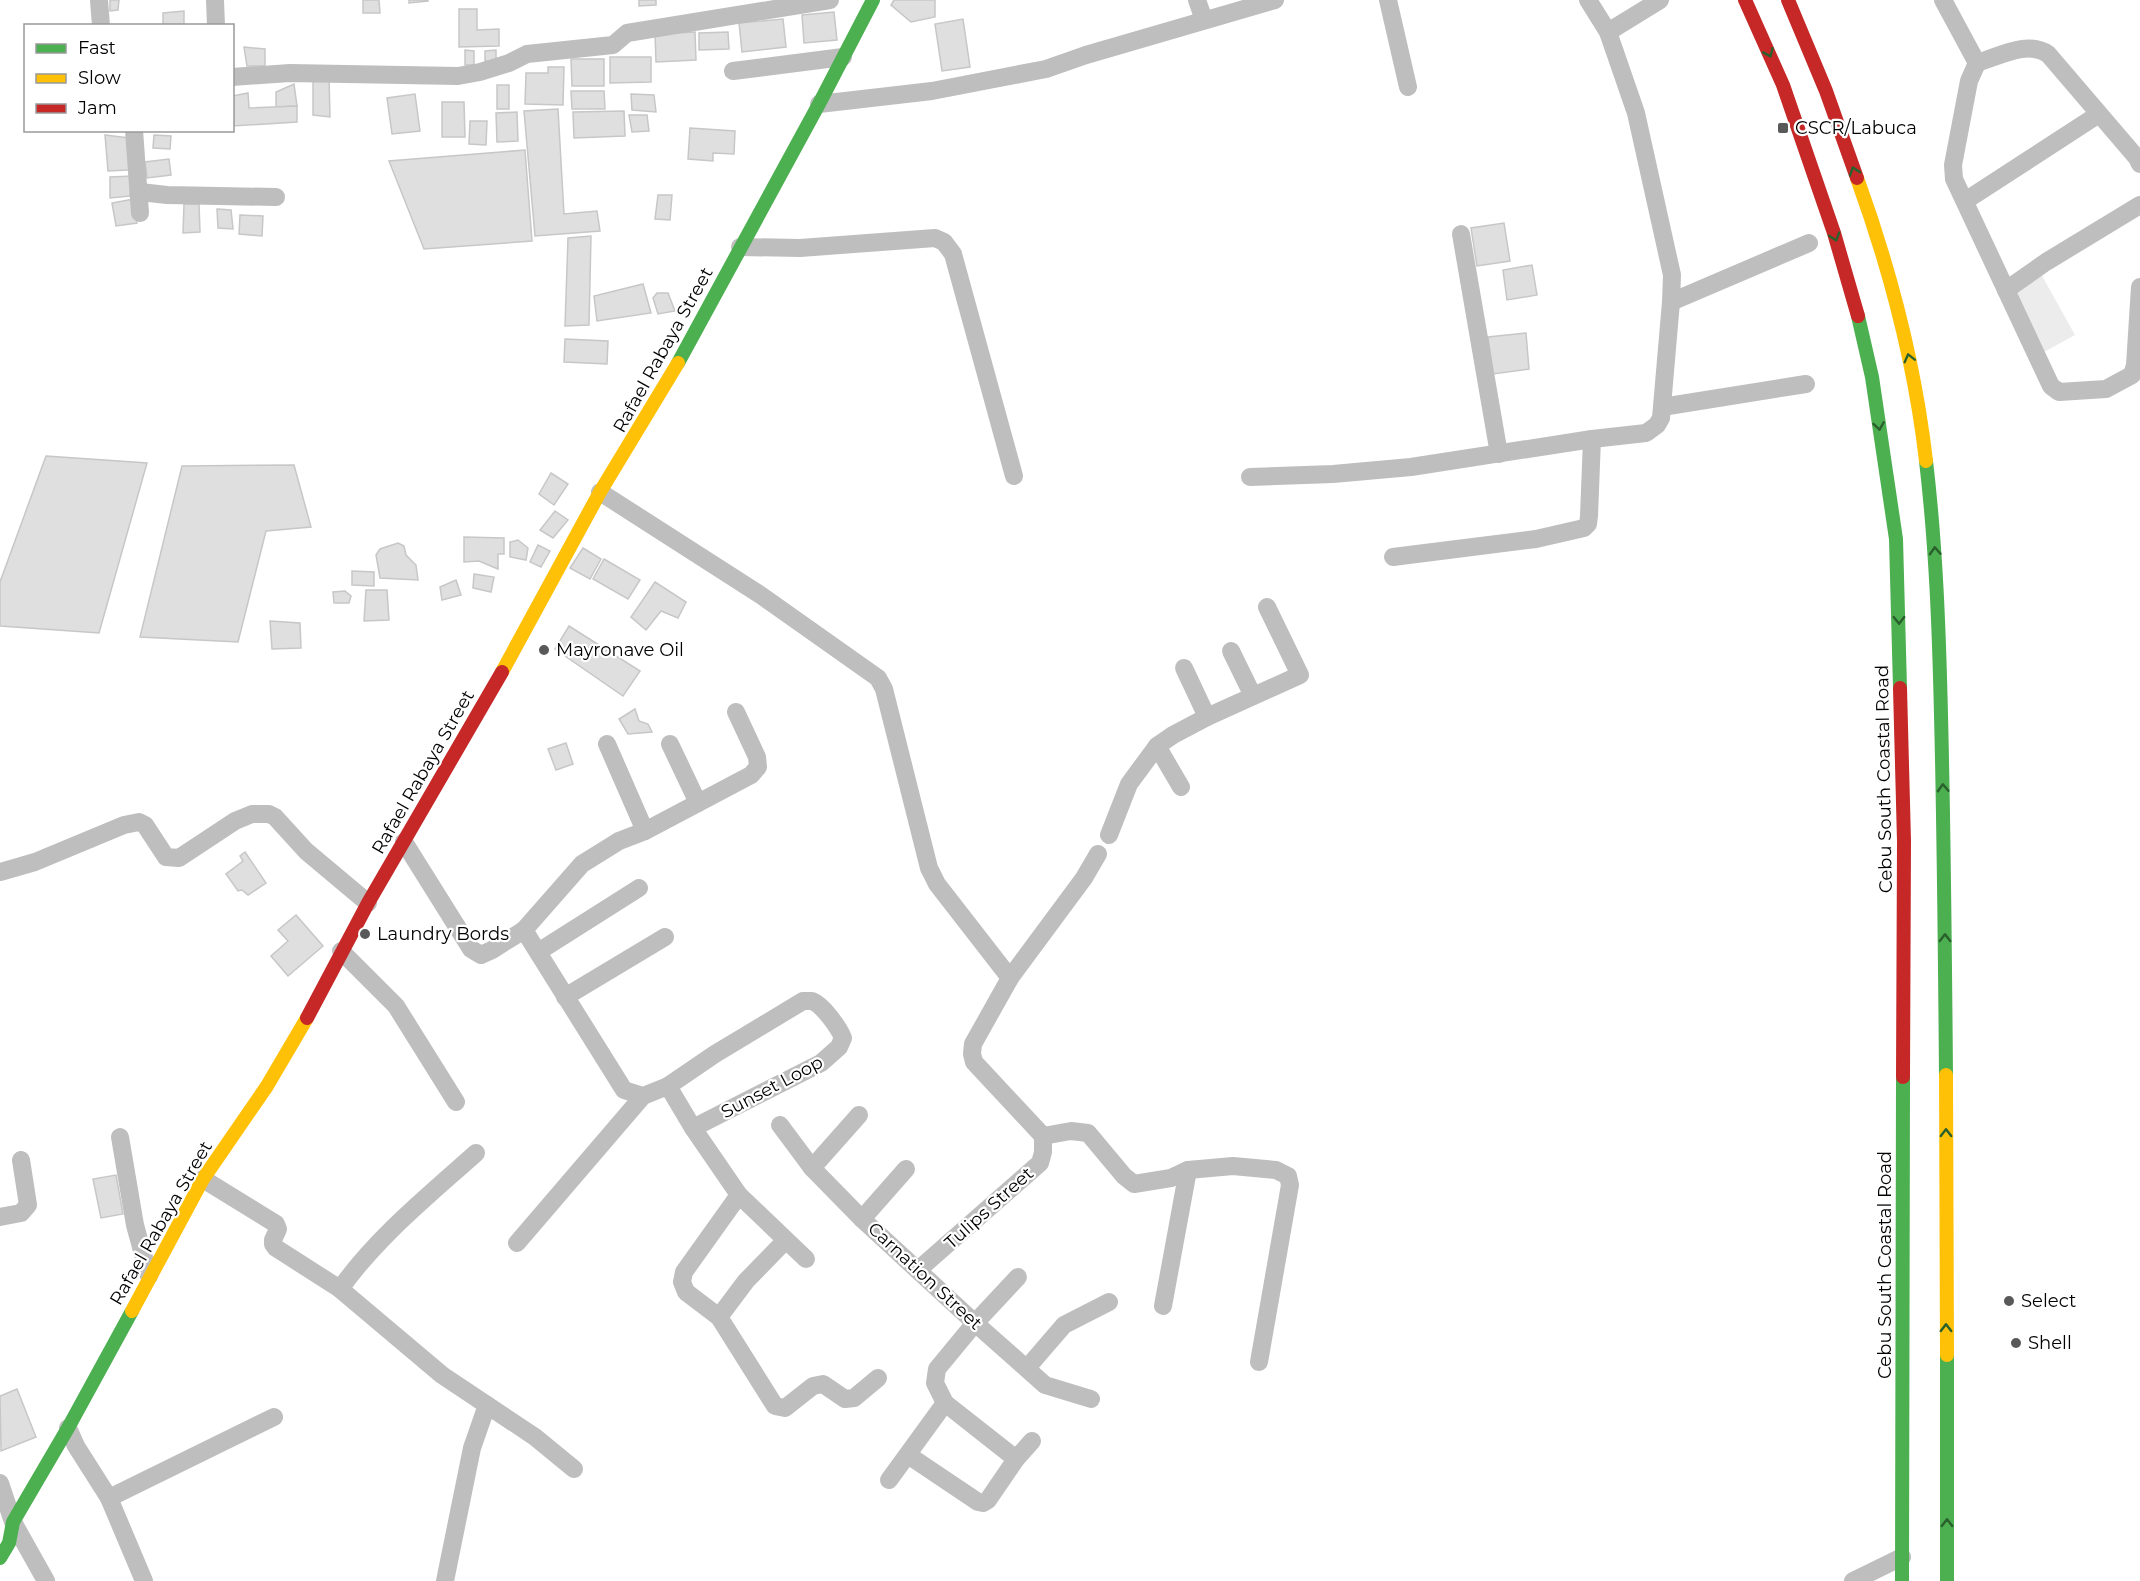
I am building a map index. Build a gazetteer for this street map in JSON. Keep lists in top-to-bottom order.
{
  "streets": {
    "main road": ["Rafael Rabaya Street", "Cebu South Coastal Road"],
    "street": ["Sunset Loop", "Tulips Street", "Carnation Street"]
  },
  "crossings": [
    ["Tulips Street", "Carnation Street"]
  ],
  "places": {
    "transit": ["CSCR/Labuca"],
    "other": [
      "Mayronave Oil",
      "Laundry Bords",
      "Select",
      "Shell"
    ]
  },
  "legend": ["Fast", "Slow", "Jam"]
}
